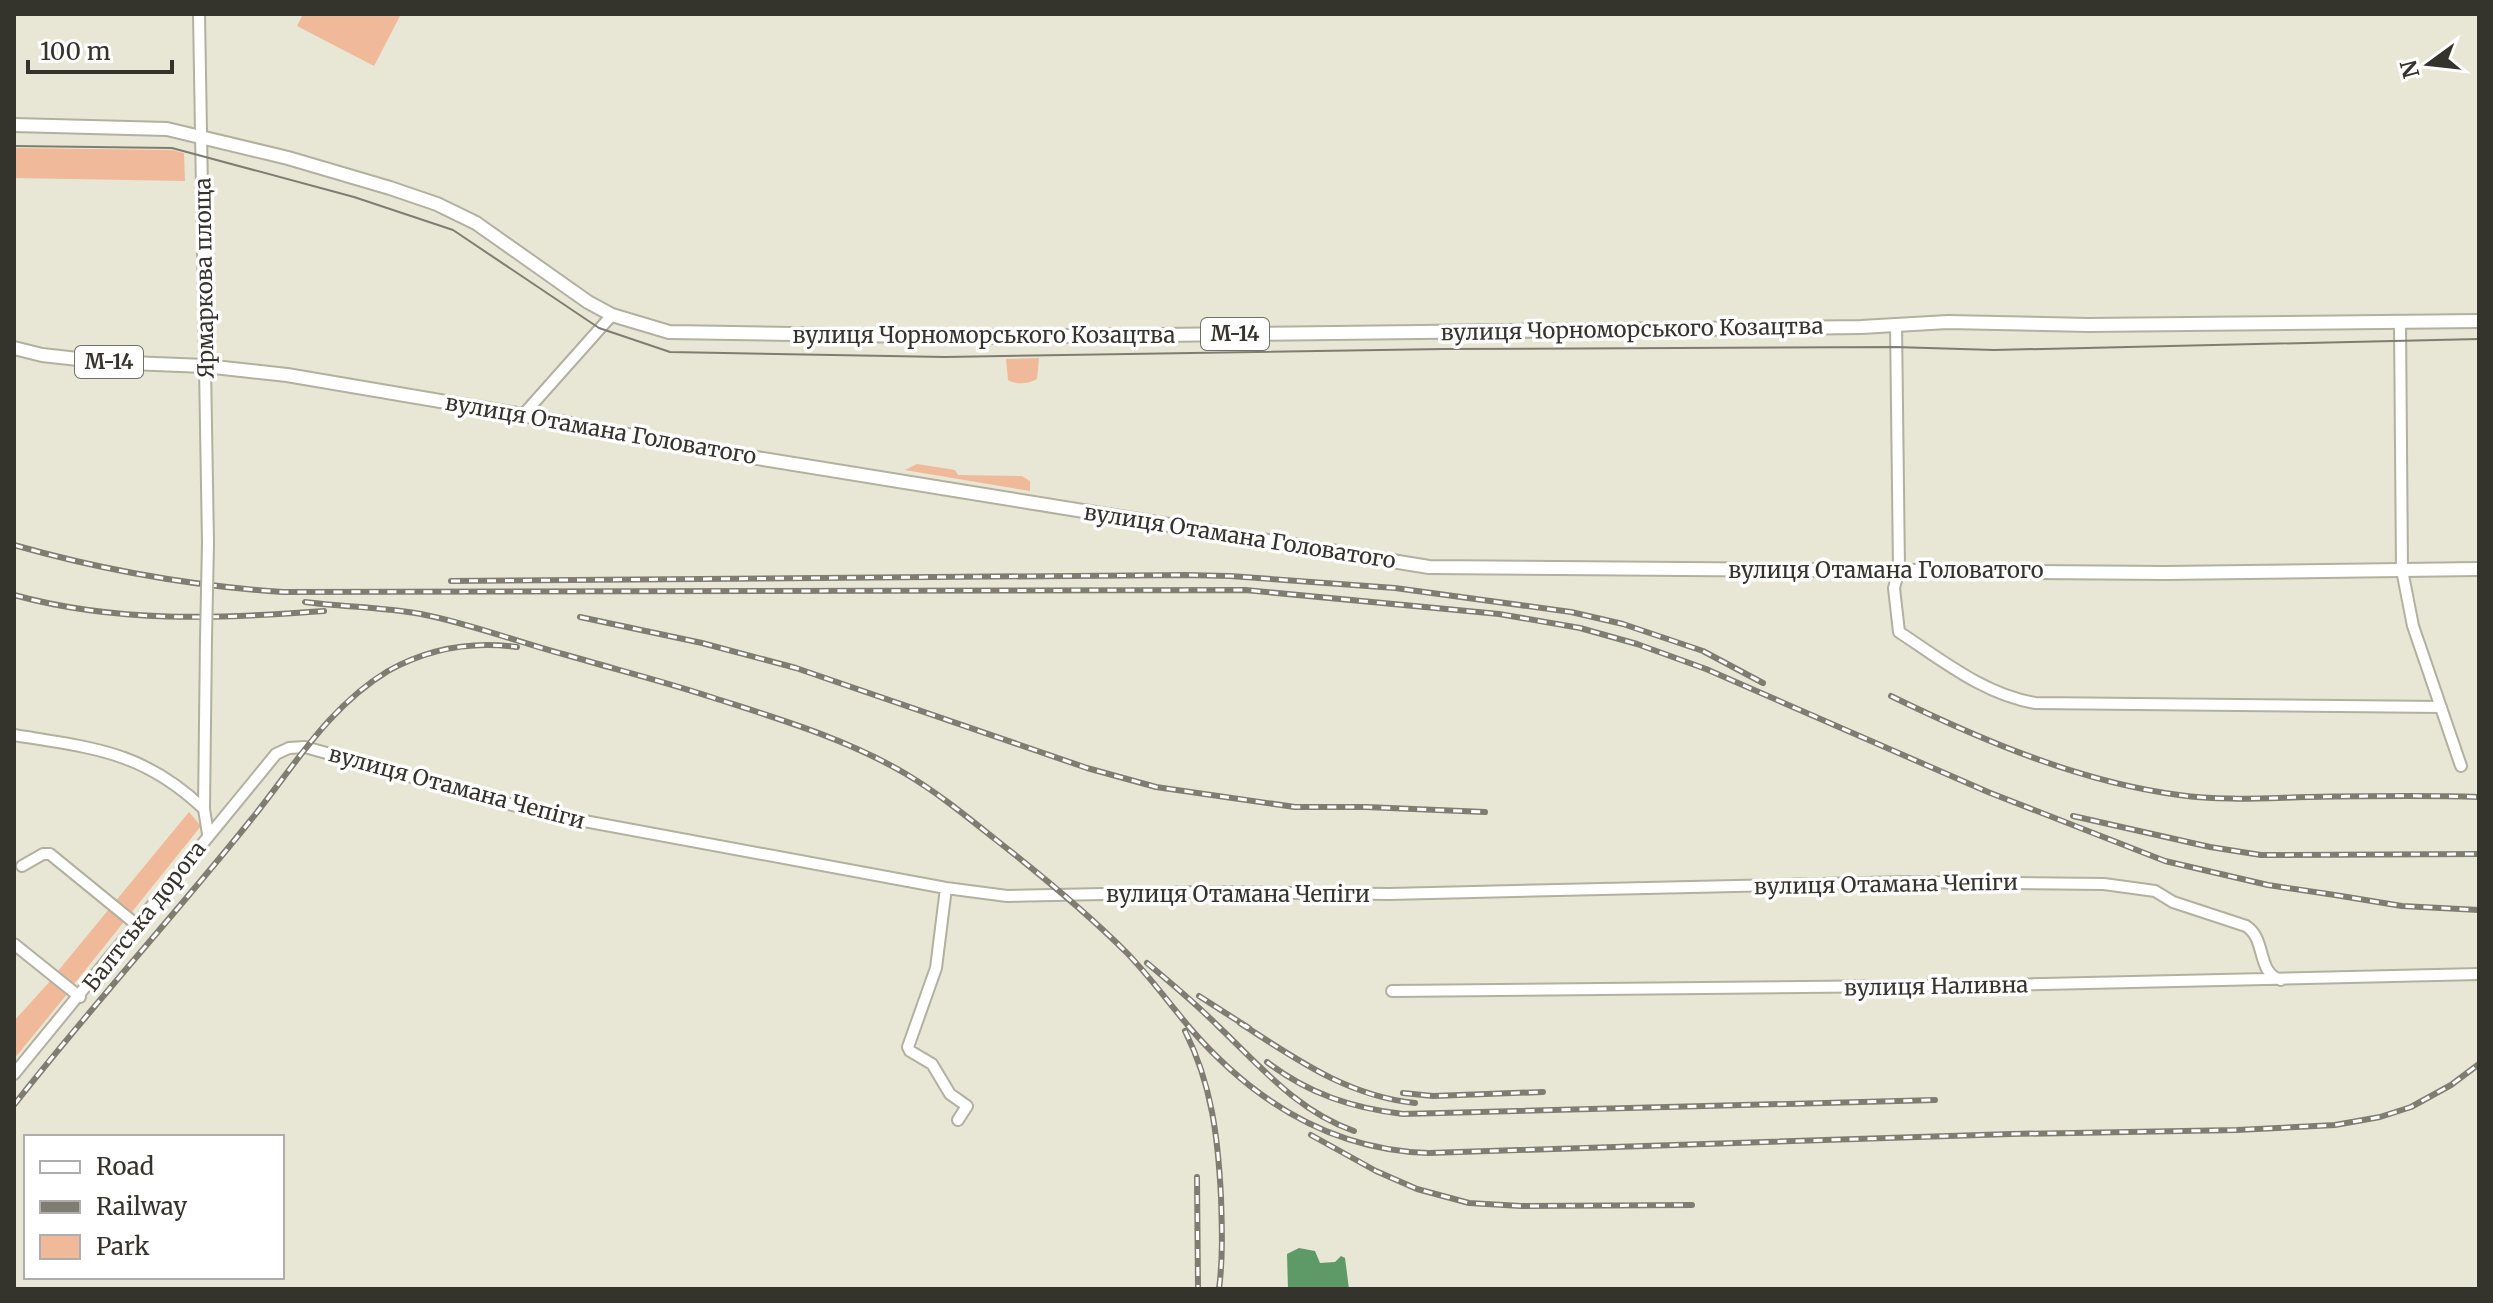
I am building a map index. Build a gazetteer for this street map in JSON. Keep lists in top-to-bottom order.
{
  "streets": {
    "main road": ["вулиця Чорноморського Козацтва", "М-14", "вулиця Отамана Головатого"],
    "street": [
      "Ярмаркова площа",
      "вулиця Отамана Чепіги",
      "Балтська дорога",
      "вулиця Наливна"
    ]
  },
  "crossings": [
    ["Ярмаркова площа", "вулиця Чорноморського Козацтва"],
    ["Ярмаркова площа", "вулиця Отамана Головатого"],
    ["Ярмаркова площа", "Балтська дорога"],
    ["вулиця Отамана Чепіги", "Балтська дорога"],
    ["вулиця Отамана Чепіги", "вулиця Наливна"]
  ],
  "legend": ["Road", "Railway", "Park"],
  "scale_bar": "100 m",
  "north": "left"
}
